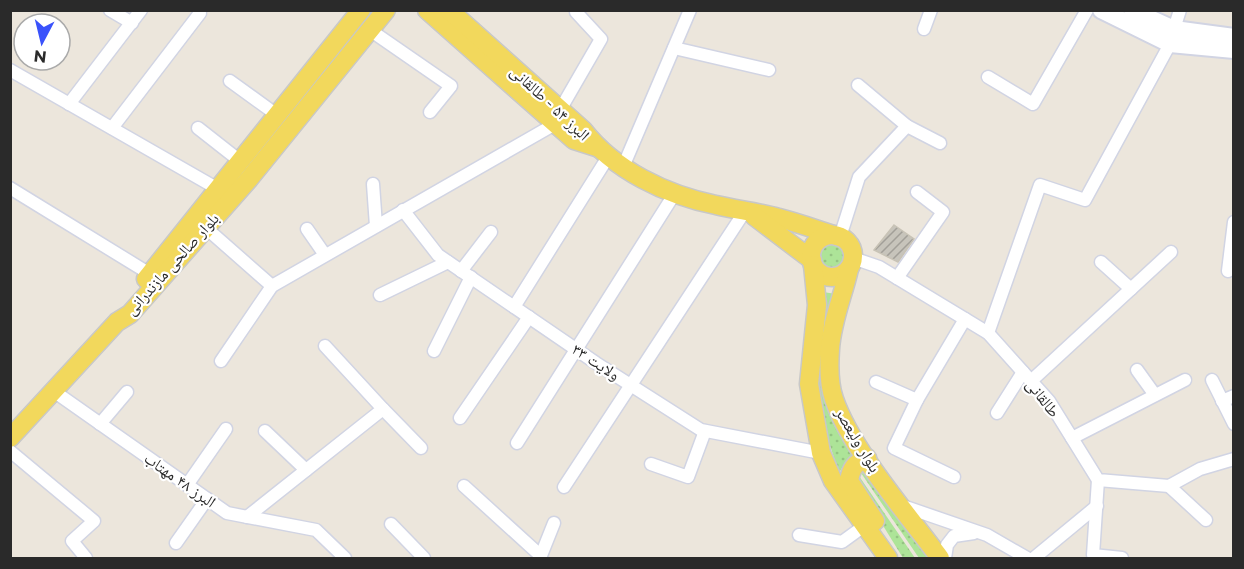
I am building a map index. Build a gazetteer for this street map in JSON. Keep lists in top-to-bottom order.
{
  "streets": {
    "main road": ["البرز ۵۴ - طالقانی", "بلوار صالحی مازندرانی", "بلوار ولیعصر"],
    "street": ["ولایت ٣۳", "طالقانی", "البرز ۴۸ مهتاب"]
  },
  "crossings": [
    ["ولایت ٣۳", "بلوار ولیعصر"],
    ["طالقانی", "بلوار ولیعصر"]
  ],
  "north": "bottom"
}
